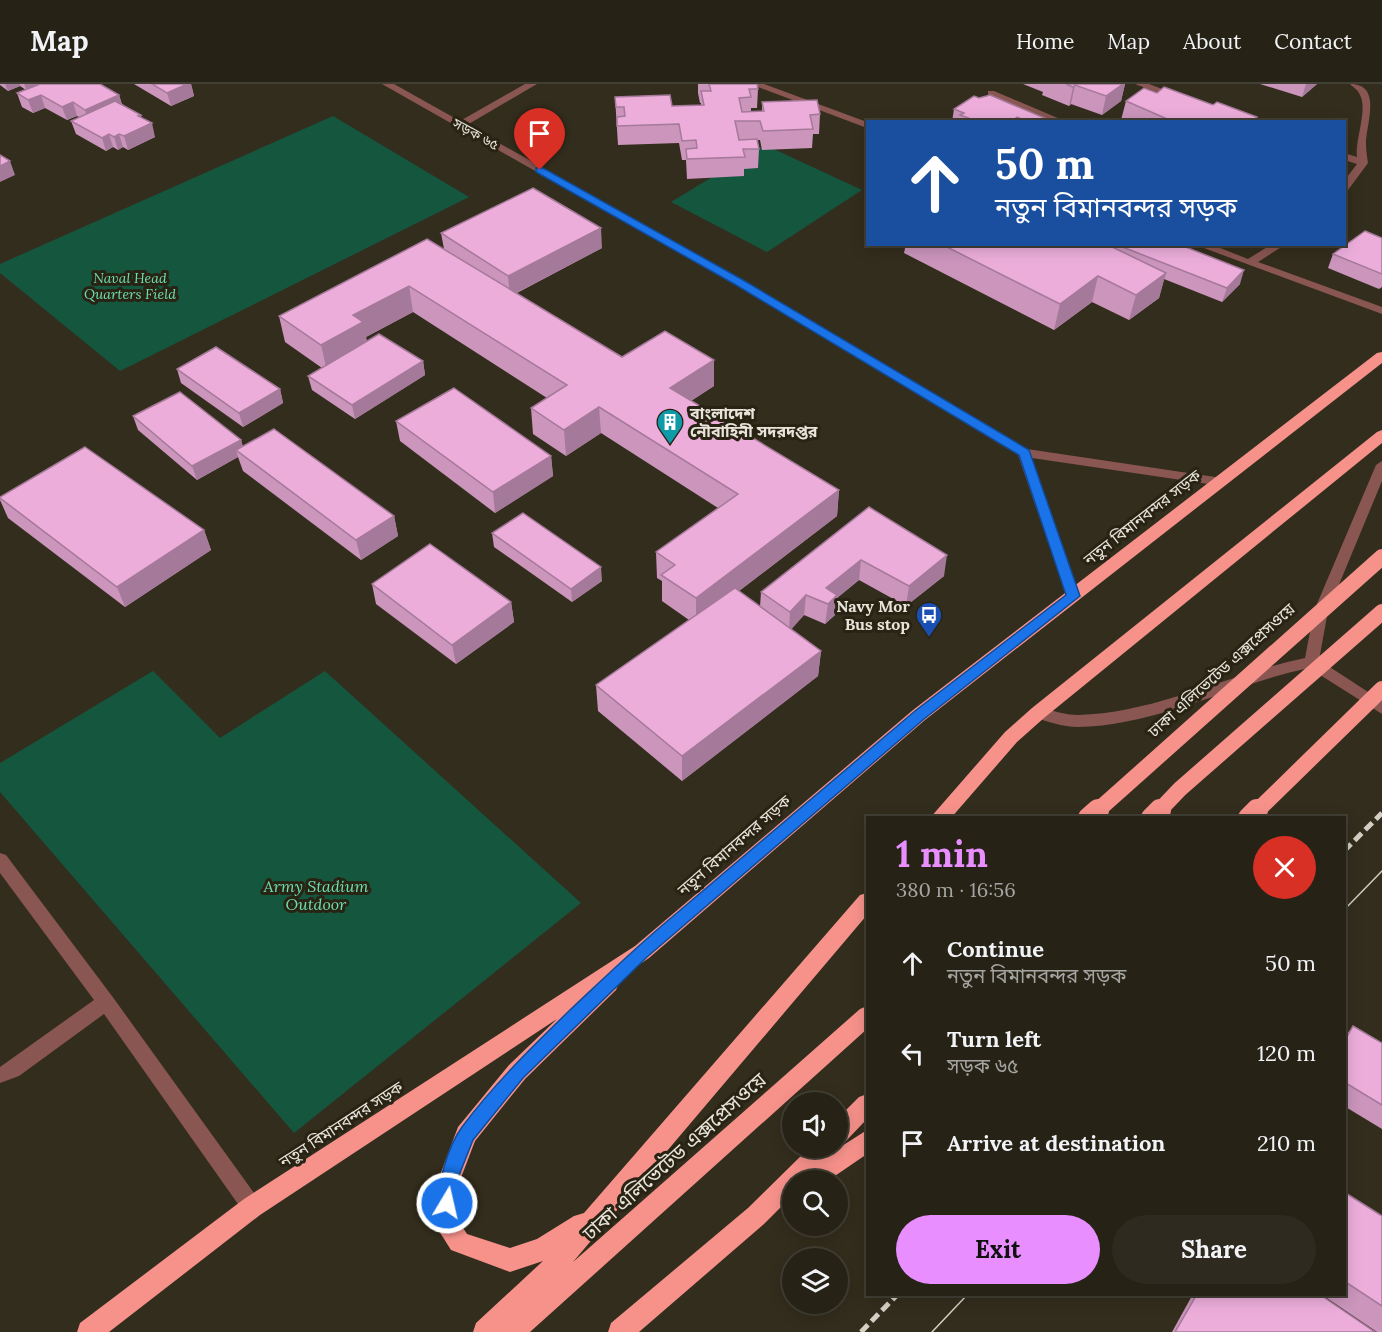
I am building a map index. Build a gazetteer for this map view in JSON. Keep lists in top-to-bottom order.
{
  "streets": {
    "highway": ["নতুন বিমানবন্দর সড়ক", "ঢাকা এলিভেটেড এক্সপ্রেসওয়ে"],
    "street": ["সড়ক ৬৫"]
  },
  "parks": ["Naval Head Quarters Field", "Army Stadium Outdoor"],
  "places": {
    "building": ["বাংলাদেশ নৌবাহিনী সদরদপ্তর"],
    "bus stop": ["Navy Mor Bus stop"]
  },
  "page": {
    "header": "Map",
    "nav": [
      "Home",
      "Map",
      "About",
      "Contact"
    ],
    "turn": ["50 m", "নতুন বিমানবন্দর সড়ক"],
    "heading": ["1 min", "380 m · 16:56"],
    "list": [
      {
        "name": "Continue",
        "note": "নতুন বিমানবন্দর সড়ক",
        "value": "50 m"
      },
      {
        "name": "Turn left",
        "note": "সড়ক ৬৫",
        "value": "120 m"
      },
      {
        "name": "Arrive at destination",
        "value": "210 m"
      }
    ],
    "buttons": ["Exit", "Share"]
  }
}
